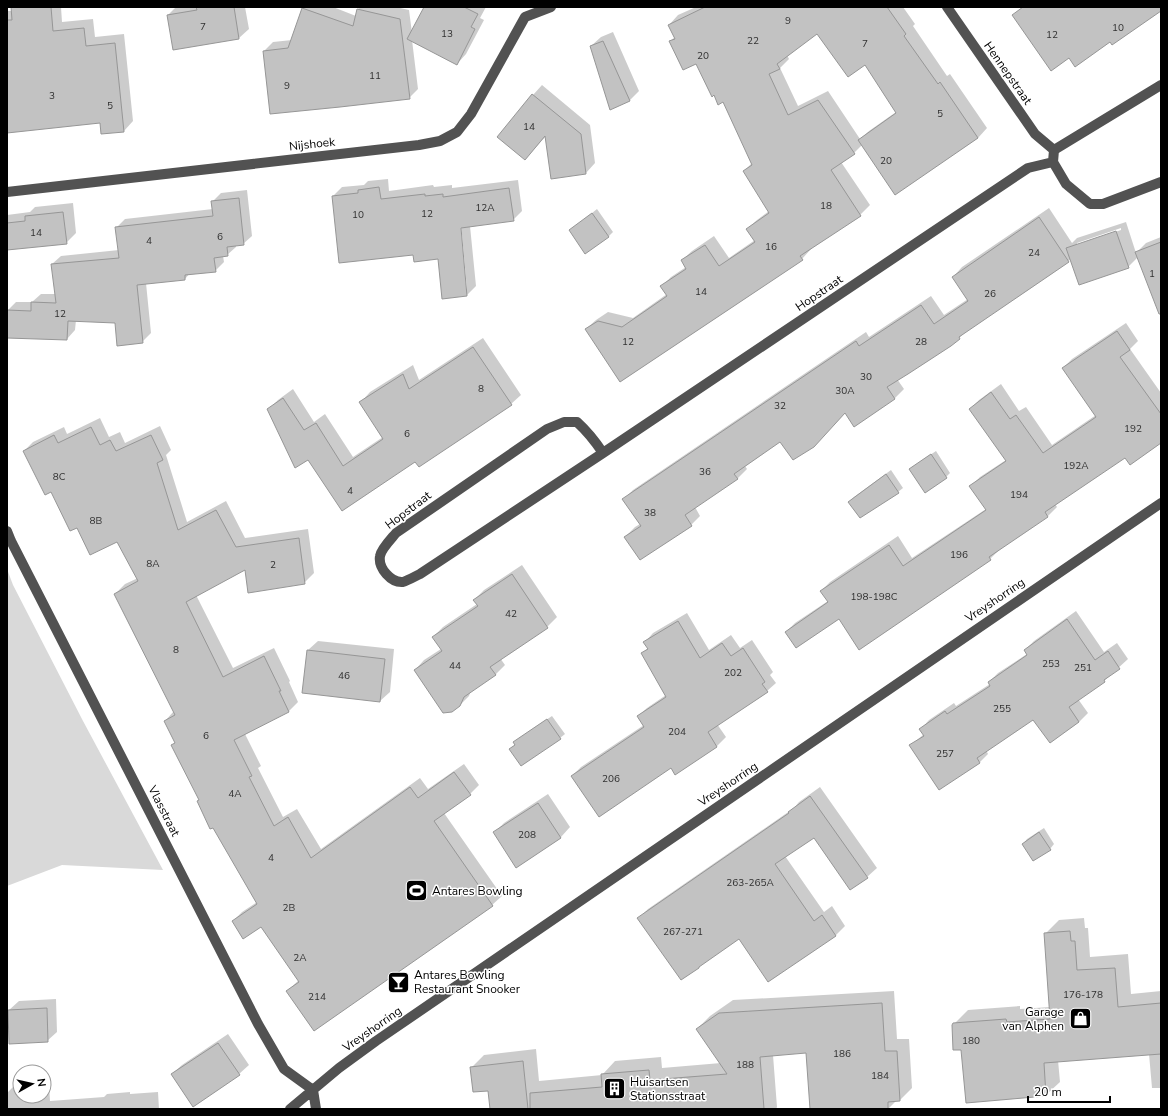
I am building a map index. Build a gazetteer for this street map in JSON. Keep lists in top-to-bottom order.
{
  "streets": {
    "street": [
      "Hennepstraat",
      "Nijshoek",
      "Hopstraat",
      "Vreyshorring",
      "Vlasstraat"
    ]
  },
  "crossings": [
    ["Vreyshorring", "Vlasstraat"]
  ],
  "places": {
    "sports": ["Antares Bowling"],
    "bar": ["Antares Bowling Restaurant Snooker"],
    "shop": ["Garage van Alphen"],
    "building": ["Huisartsen Stationsstraat"]
  },
  "house_numbers": [
    "9",
    "7",
    "10",
    "13",
    "12",
    "22",
    "7",
    "20",
    "11",
    "9",
    "3",
    "5",
    "5",
    "14",
    "20",
    "18",
    "12A",
    "12",
    "10",
    "14",
    "6",
    "4",
    "16",
    "24",
    "1",
    "14",
    "26",
    "12",
    "12",
    "28",
    "30",
    "8",
    "30A",
    "32",
    "192",
    "6",
    "192A",
    "36",
    "8C",
    "4",
    "194",
    "38",
    "8B",
    "196",
    "8A",
    "2",
    "198-198C",
    "42",
    "8",
    "253",
    "44",
    "251",
    "202",
    "46",
    "255",
    "204",
    "6",
    "257",
    "206",
    "4A",
    "208",
    "4",
    "263-265A",
    "2B",
    "267-271",
    "2A",
    "176-178",
    "214",
    "180",
    "186",
    "188",
    "184"
  ],
  "scale_bar": "20 m",
  "north": "right"
}
